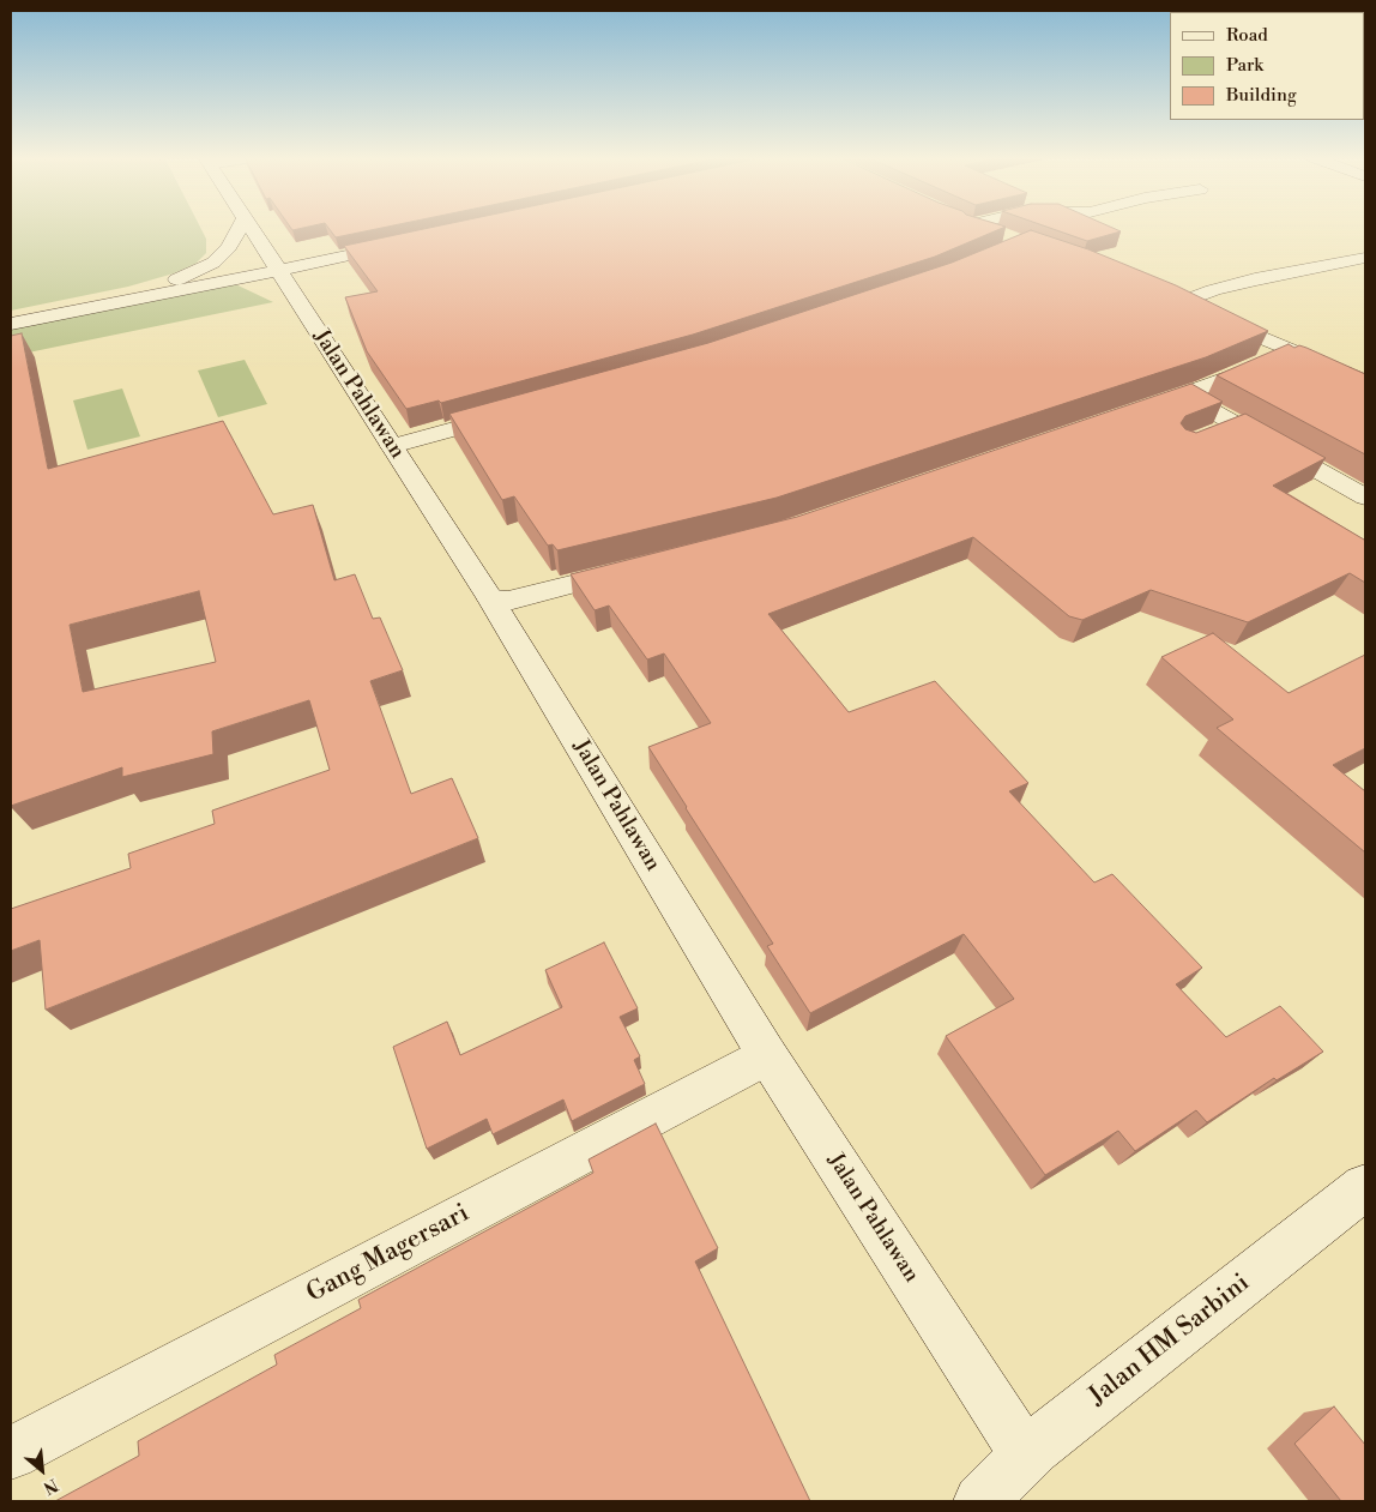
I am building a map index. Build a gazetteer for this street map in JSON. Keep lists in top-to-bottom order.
{
  "streets": {
    "main road": ["Jalan Pahlawan", "Gang Magersari", "Jalan HM Sarbini"]
  },
  "crossings": [
    ["Jalan Pahlawan", "Gang Magersari"],
    ["Jalan Pahlawan", "Jalan HM Sarbini"]
  ],
  "legend": ["Road", "Park", "Building"],
  "north": "bottom right"
}
